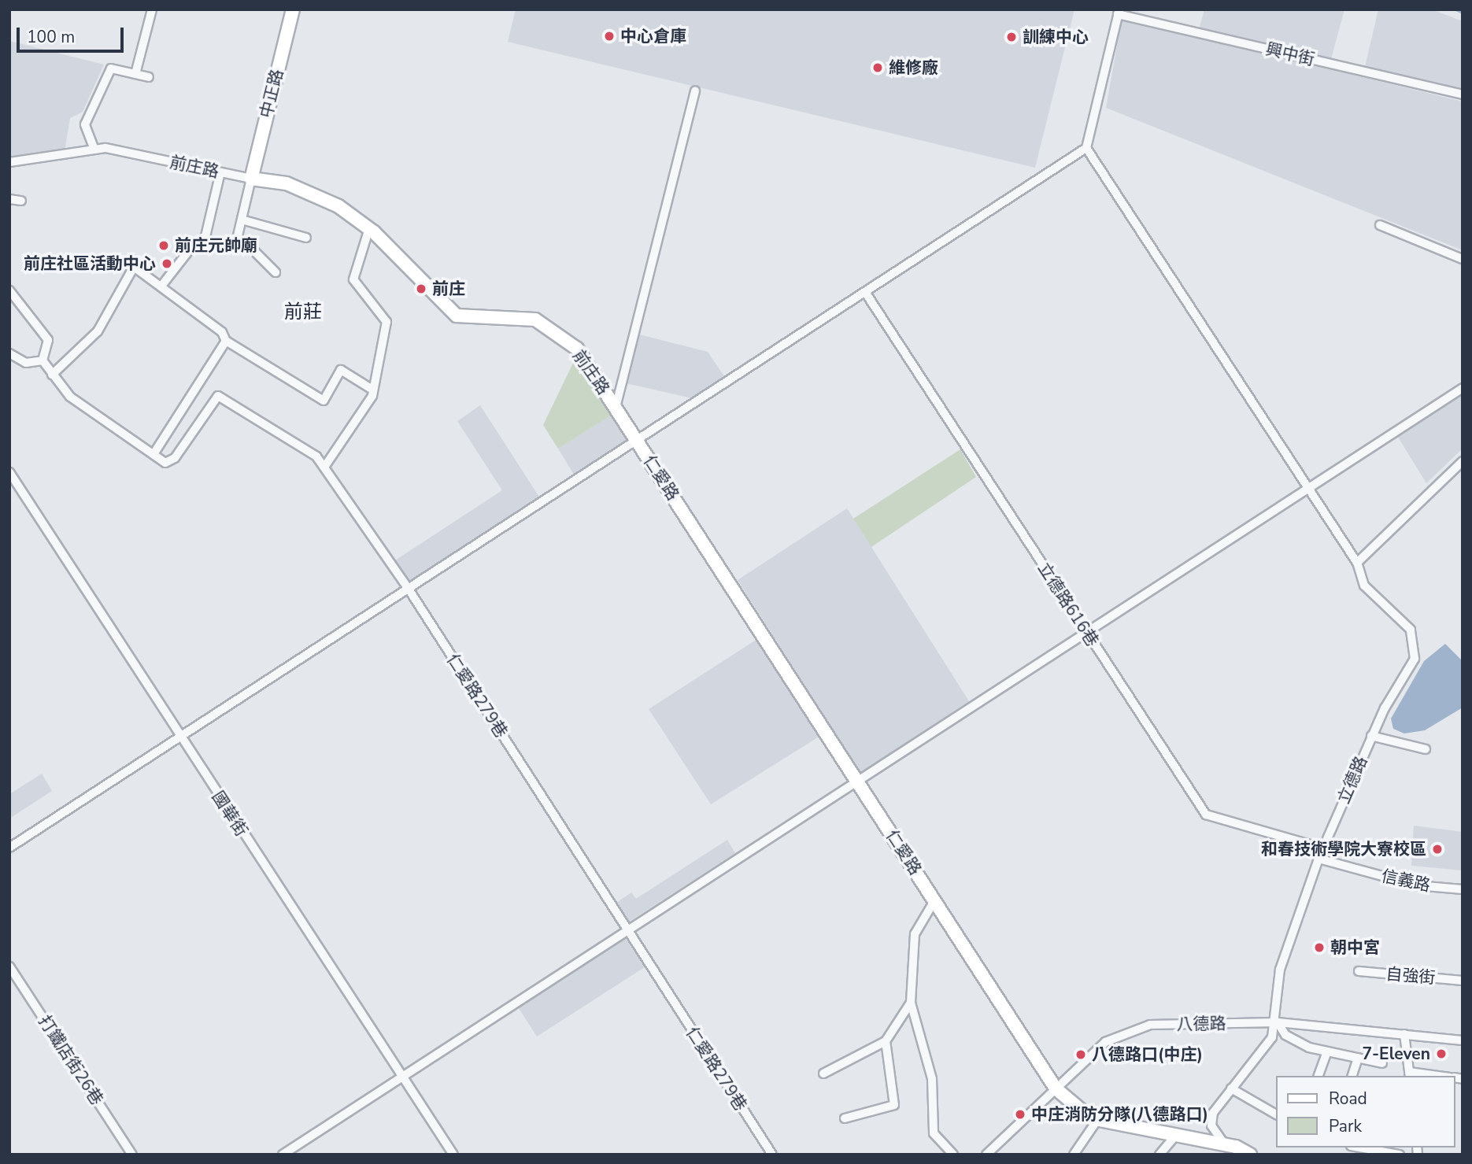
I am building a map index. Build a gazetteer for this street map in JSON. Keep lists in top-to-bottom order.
{
  "streets": {
    "street": [
      "興中街",
      "中正路",
      "前庄路",
      "仁愛路",
      "立德路616巷",
      "仁愛路279巷",
      "立德路",
      "國華街",
      "信義路",
      "自強街",
      "八德路",
      "打鐵店街26巷"
    ]
  },
  "crossings": [
    ["中正路", "前庄路"],
    ["前庄路", "仁愛路"],
    ["仁愛路", "立德路"],
    ["仁愛路", "八德路"],
    ["立德路616巷", "立德路"],
    ["立德路", "信義路"],
    ["立德路", "八德路"]
  ],
  "districts": ["前莊"],
  "places": [
    "中心倉庫",
    "訓練中心",
    "維修廠",
    "前庄元帥廟",
    "前庄社區活動中心",
    "前庄",
    "和春技術學院大寮校區",
    "朝中宮",
    "7-Eleven",
    "八德路口(中庄)",
    "中庄消防分隊(八德路口)"
  ],
  "legend": ["Road", "Park"],
  "scale_bar": "100 m"
}
